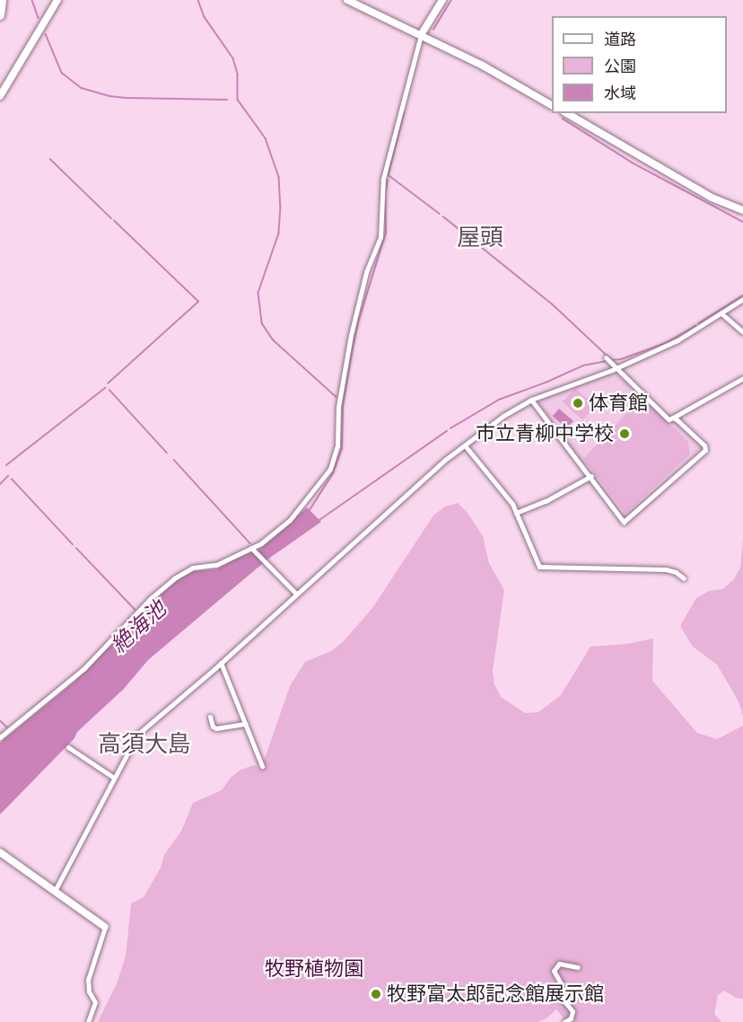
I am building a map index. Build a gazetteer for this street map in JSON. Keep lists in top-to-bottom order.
{
  "districts": ["屋頭", "高須大島"],
  "water": ["絶海池"],
  "parks": ["牧野植物園"],
  "places": ["体育館", "市立青柳中学校", "牧野富太郎記念館展示館"],
  "legend": ["道路", "公園", "水域"]
}
